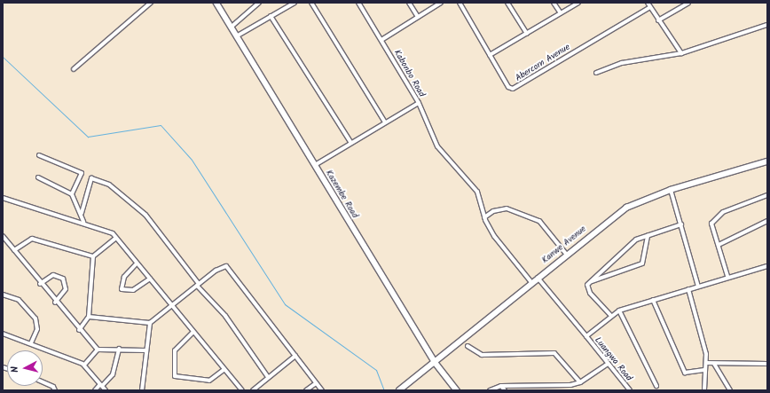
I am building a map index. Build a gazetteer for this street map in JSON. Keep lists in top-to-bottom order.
{
  "streets": {
    "main road": ["Kazembe Road", "Kanwe Avenue"],
    "street": ["Abercorn Avenue", "Kabonbo Road", "Luangwa Road"]
  },
  "crossings": [
    ["Kabonbo Road", "Kazembe Road"],
    ["Kazembe Road", "Kanwe Avenue"],
    ["Kanwe Avenue", "Luangwa Road"]
  ],
  "north": "left"
}
